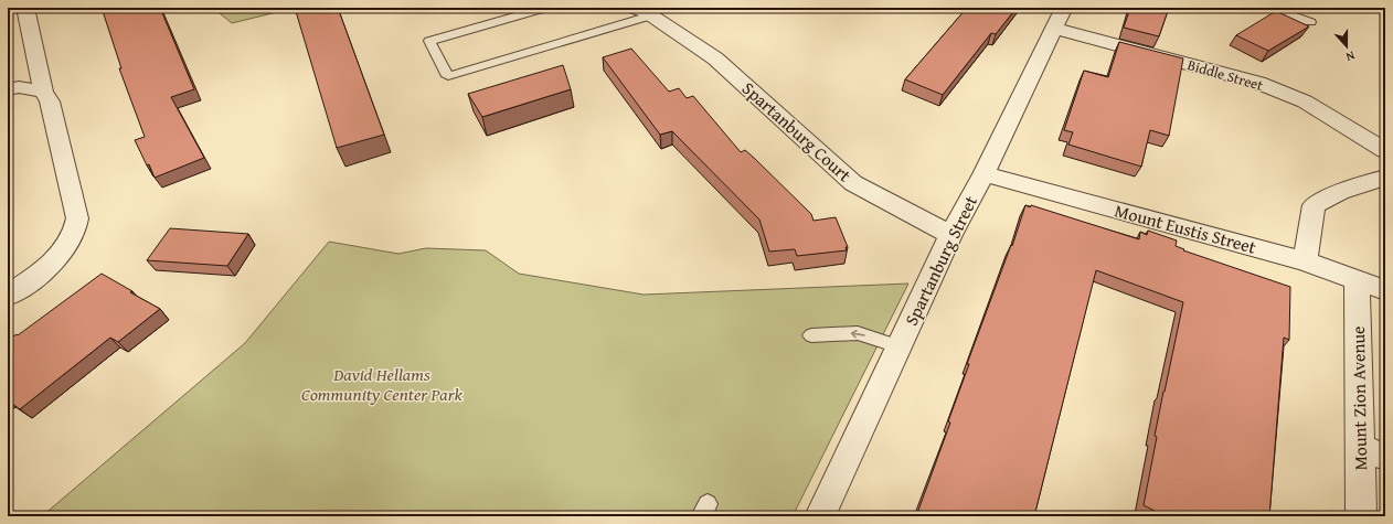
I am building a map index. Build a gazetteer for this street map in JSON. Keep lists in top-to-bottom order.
{
  "streets": {
    "street": [
      "Biddle Street",
      "Spartanburg Court",
      "Mount Eustis Street",
      "Spartanburg Street",
      "Mount Zion Avenue"
    ]
  },
  "crossings": [
    ["Biddle Street", "Spartanburg Street"],
    ["Spartanburg Court", "Spartanburg Street"],
    ["Mount Eustis Street", "Spartanburg Street"],
    ["Mount Eustis Street", "Mount Zion Avenue"]
  ],
  "parks": ["David Hellams Community Center Park"],
  "north": "bottom"
}
